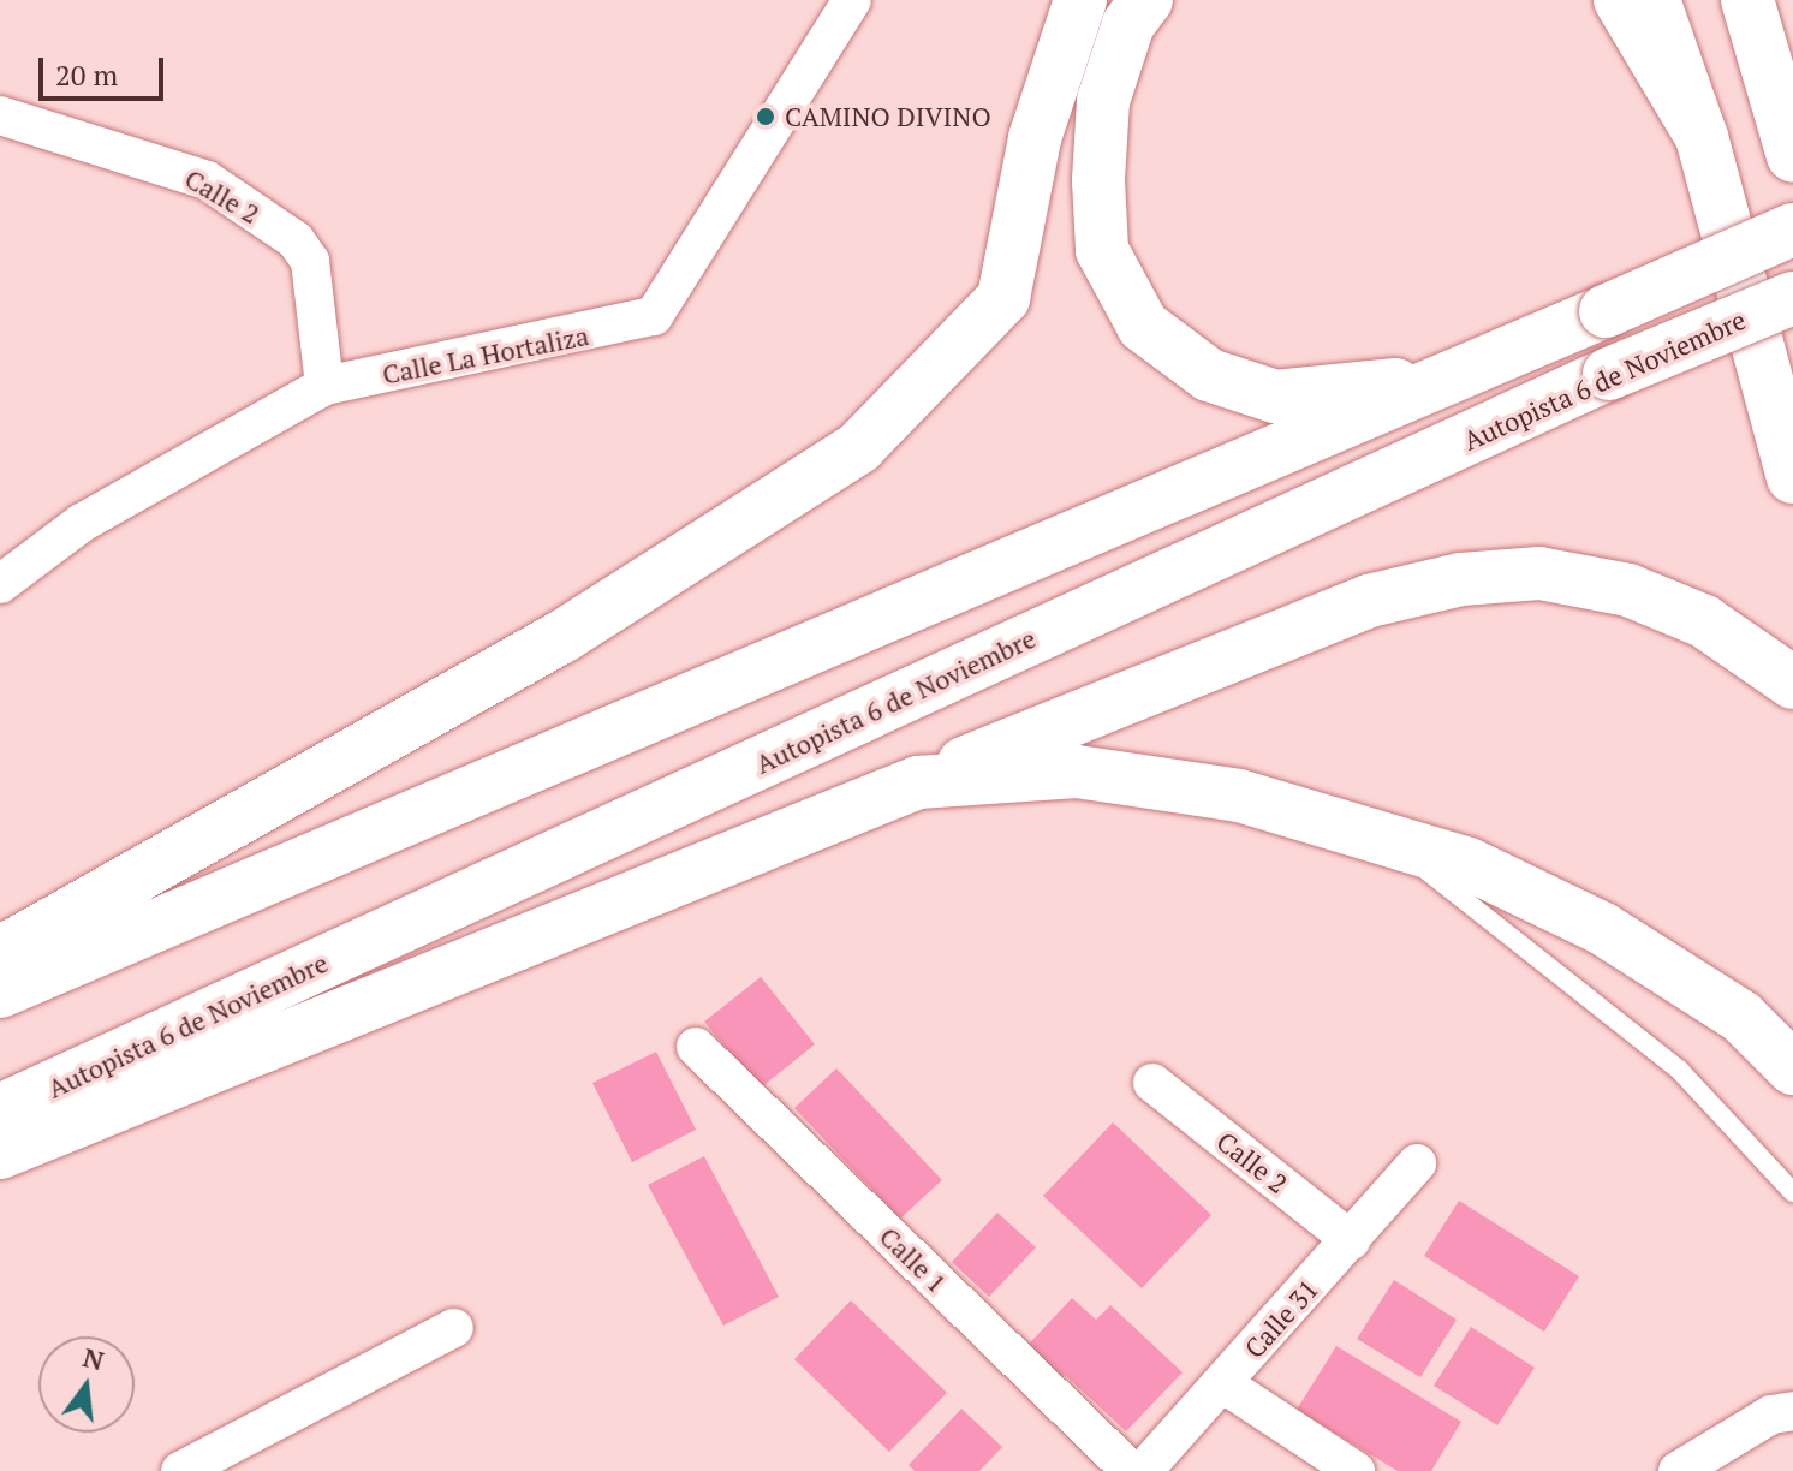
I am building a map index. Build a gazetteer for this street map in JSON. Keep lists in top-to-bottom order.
{
  "streets": {
    "main road": ["Autopista 6 de Noviembre"],
    "street": [
      "Calle 2",
      "Calle La Hortaliza",
      "Calle 1",
      "Calle 31"
    ]
  },
  "crossings": [
    ["Calle 2", "Calle La Hortaliza"],
    ["Calle 2", "Calle 31"]
  ],
  "places": ["CAMINO DIVINO"],
  "scale_bar": "20 m",
  "north": "top"
}
